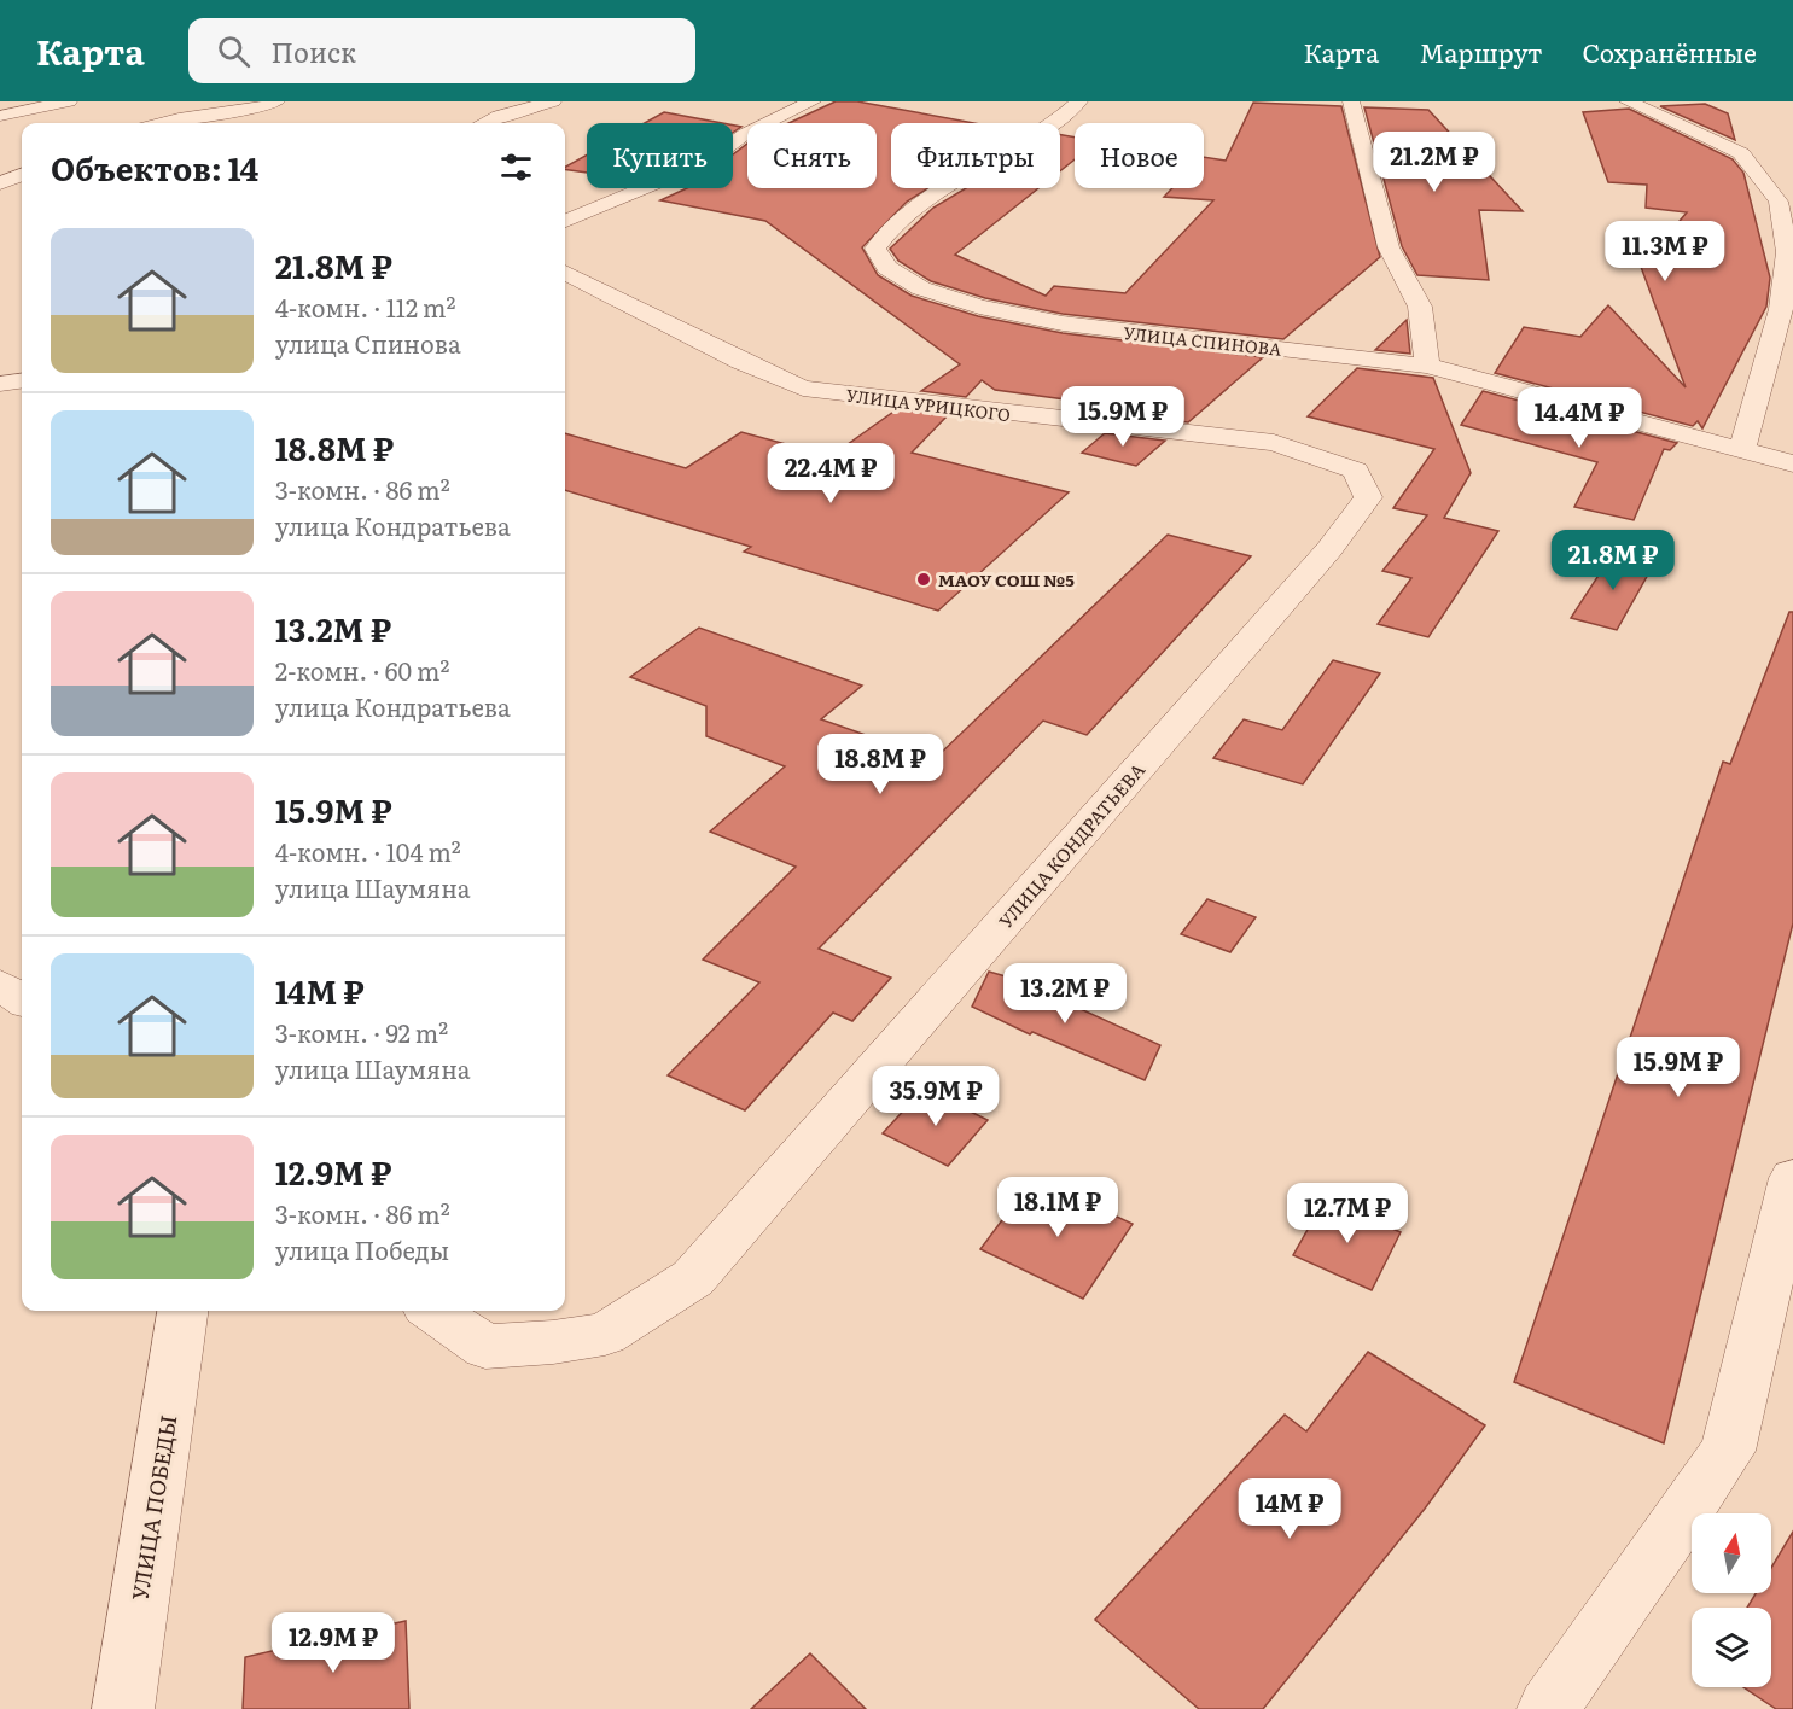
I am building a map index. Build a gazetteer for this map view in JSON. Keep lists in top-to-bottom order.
{
  "streets": {
    "street": [
      "УЛИЦА СПИНОВА",
      "УЛИЦА УРИЦКОГО",
      "УЛИЦА КОНДРАТЬЕВА",
      "УЛИЦА ПОБЕДЫ"
    ]
  },
  "crossings": [
    ["УЛИЦА УРИЦКОГО", "УЛИЦА КОНДРАТЬЕВА"]
  ],
  "places": ["МАОУ СОШ №5"],
  "north": "top",
  "page": {
    "header": "Карта",
    "search": "Поиск",
    "nav": ["Карта", "Маршрут", "Сохранённые"],
    "chip": [
      "Купить",
      "Снять",
      "Фильтры",
      "Новое"
    ],
    "heading": "Объектов: 14",
    "price": [
      "21.2M ₽",
      "11.3M ₽",
      "15.9M ₽",
      "14.4M ₽",
      "22.4M ₽",
      "21.8M ₽",
      "18.8M ₽",
      "13.2M ₽",
      "15.9M ₽",
      "35.9M ₽",
      "18.1M ₽",
      "12.7M ₽",
      "14M ₽",
      "12.9M ₽"
    ],
    "list": [
      {
        "name": "21.8M ₽",
        "note": "4-комн. · 112 m² · улица Спинова"
      },
      {
        "name": "18.8M ₽",
        "note": "3-комн. · 86 m² · улица Кондратьева"
      },
      {
        "name": "13.2M ₽",
        "note": "2-комн. · 60 m² · улица Кондратьева"
      },
      {
        "name": "15.9M ₽",
        "note": "4-комн. · 104 m² · улица Шаумяна"
      },
      {
        "name": "14M ₽",
        "note": "3-комн. · 92 m² · улица Шаумяна"
      },
      {
        "name": "12.9M ₽",
        "note": "3-комн. · 86 m² · улица Победы"
      }
    ]
  }
}
